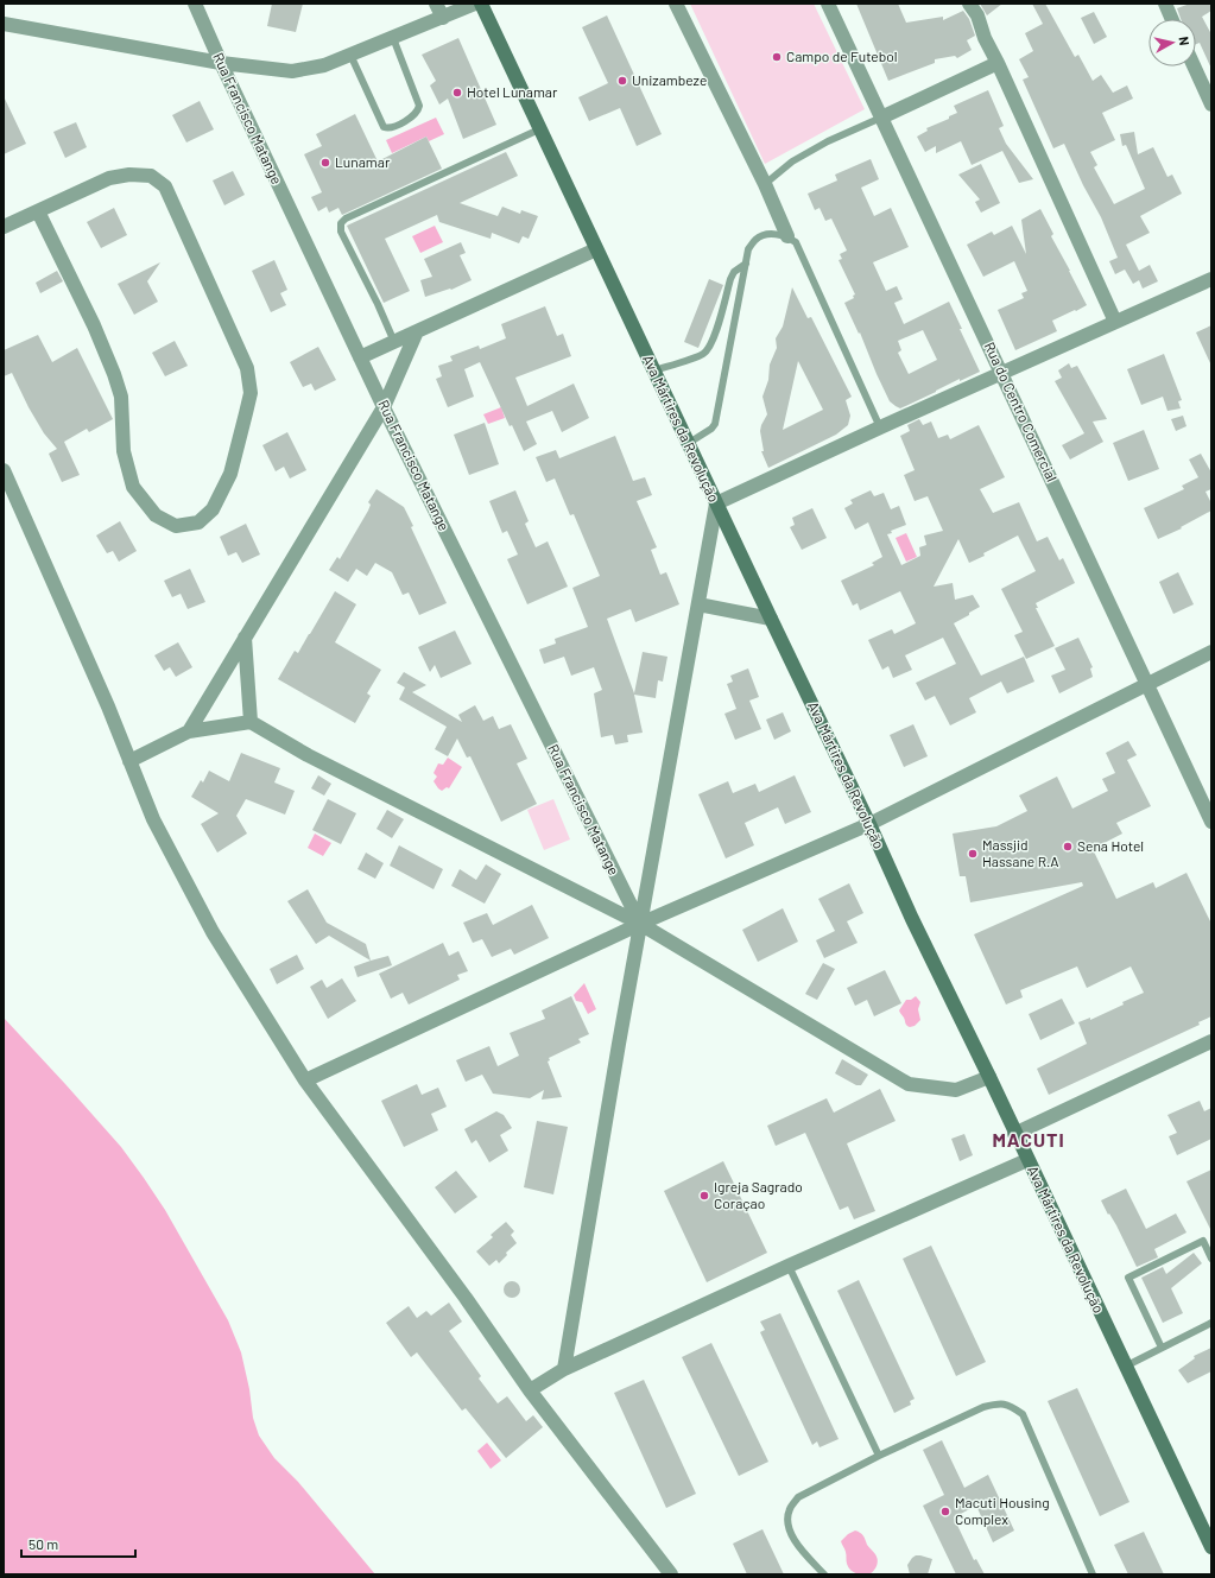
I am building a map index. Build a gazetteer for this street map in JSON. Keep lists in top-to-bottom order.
{
  "streets": {
    "street": ["Rua Francisco Matange", "Rua do Centro Comercial", "Ava Mártires da Revolução"]
  },
  "districts": ["MACUTI"],
  "places": [
    "Campo de Futebol",
    "Unizambeze",
    "Hotel Lunamar",
    "Lunamar",
    "Sena Hotel",
    "Massjid Hassane R.A",
    "Igreja Sagrado Coraçao",
    "Macuti Housing Complex"
  ],
  "scale_bar": "50 m",
  "north": "right"
}
